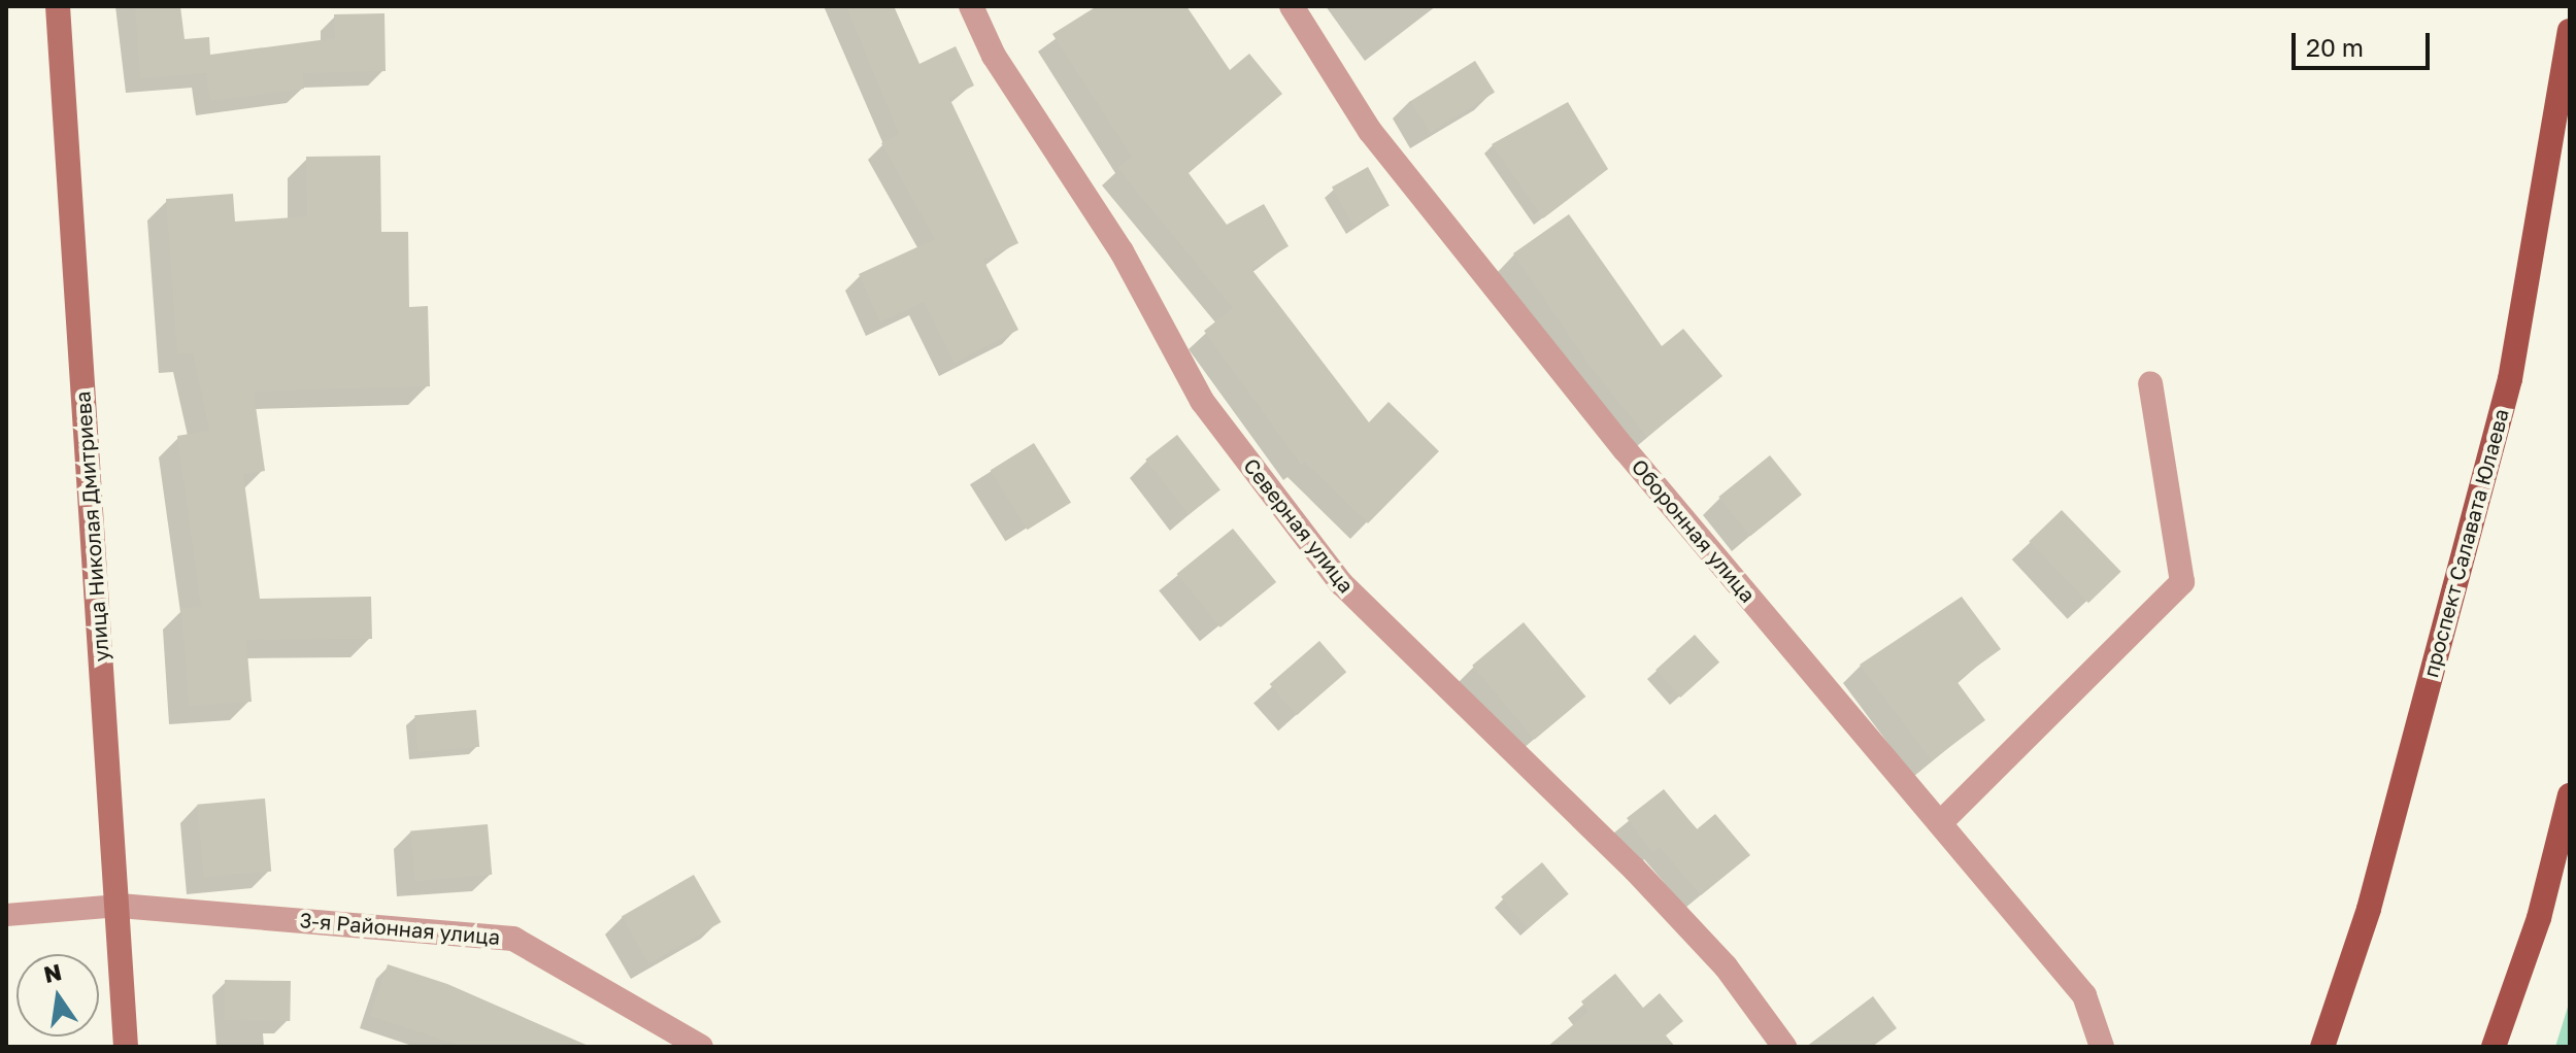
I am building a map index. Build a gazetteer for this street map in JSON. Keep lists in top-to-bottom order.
{
  "streets": {
    "main road": ["проспект Салавата Юлаева"],
    "street": [
      "Северная улица",
      "улица Николая Дмитриева",
      "Оборонная улица",
      "3-я Районная улица"
    ]
  },
  "crossings": [
    ["улица Николая Дмитриева", "3-я Районная улица"]
  ],
  "scale_bar": "20 m",
  "north": "top"
}
